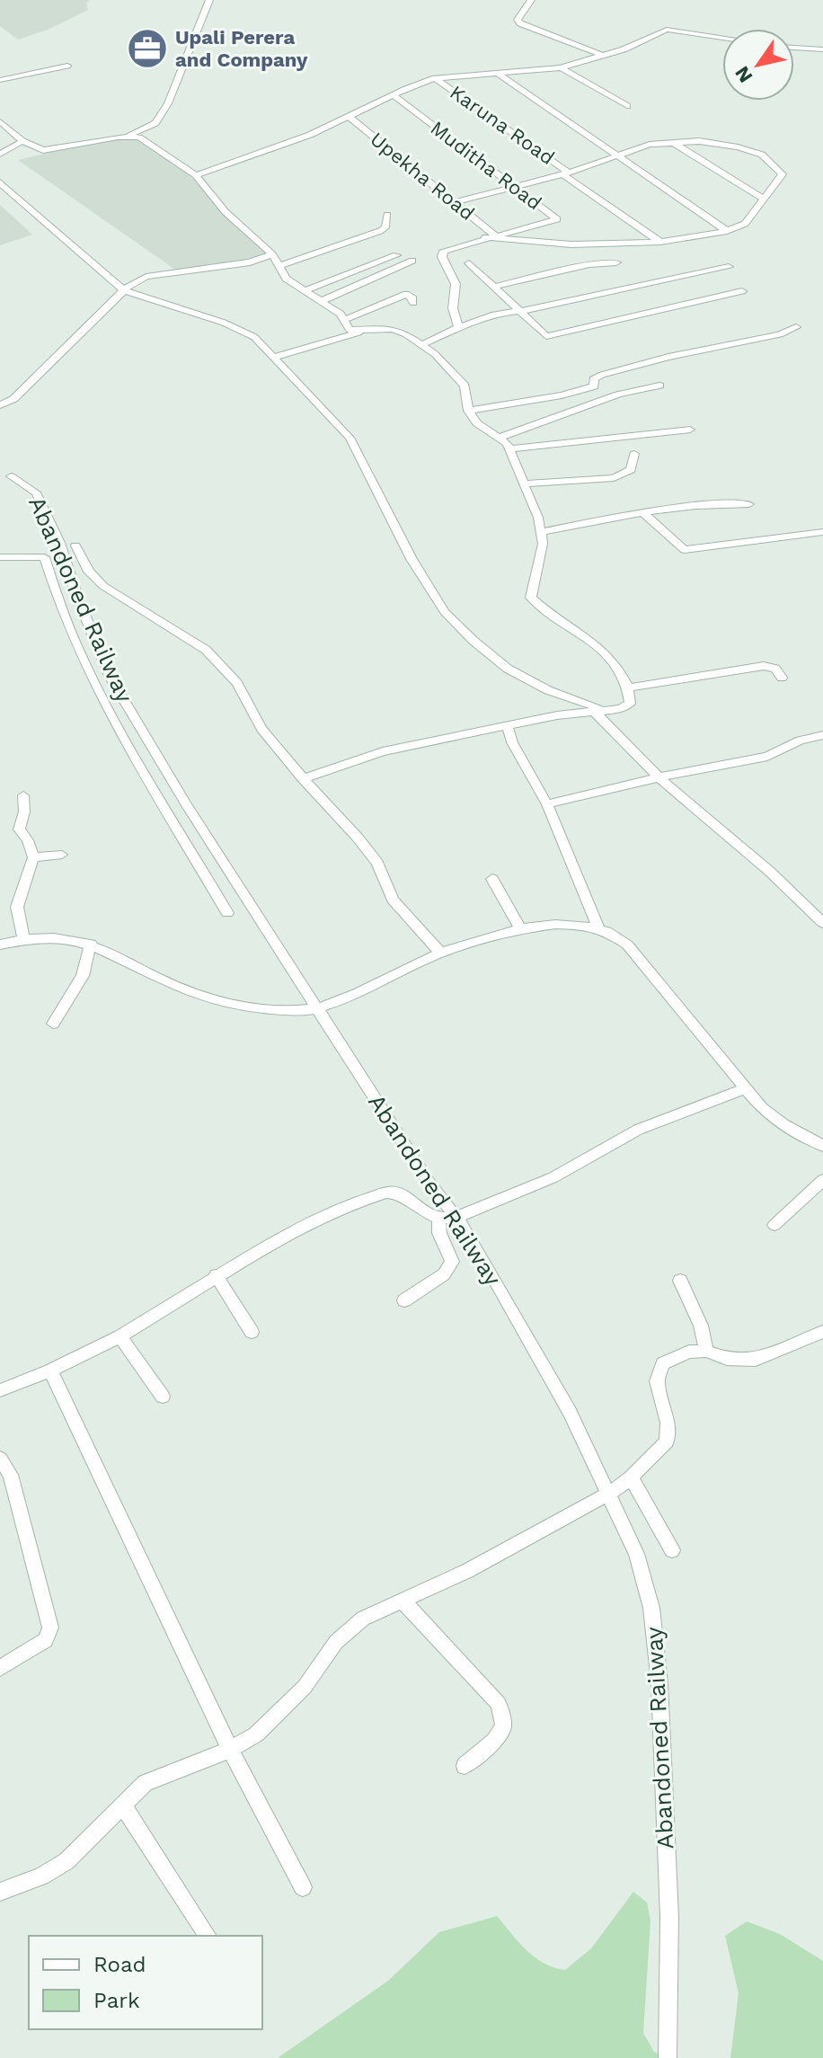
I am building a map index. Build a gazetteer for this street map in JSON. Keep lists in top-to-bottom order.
{
  "streets": {
    "street": [
      "Karuna Road",
      "Muditha Road",
      "Upekha Road",
      "Abandoned Railway"
    ]
  },
  "crossings": [
    ["Muditha Road", "Upekha Road"]
  ],
  "places": {
    "office": ["Upali Perera and Company"]
  },
  "legend": ["Road", "Park"],
  "north": "bottom left"
}
